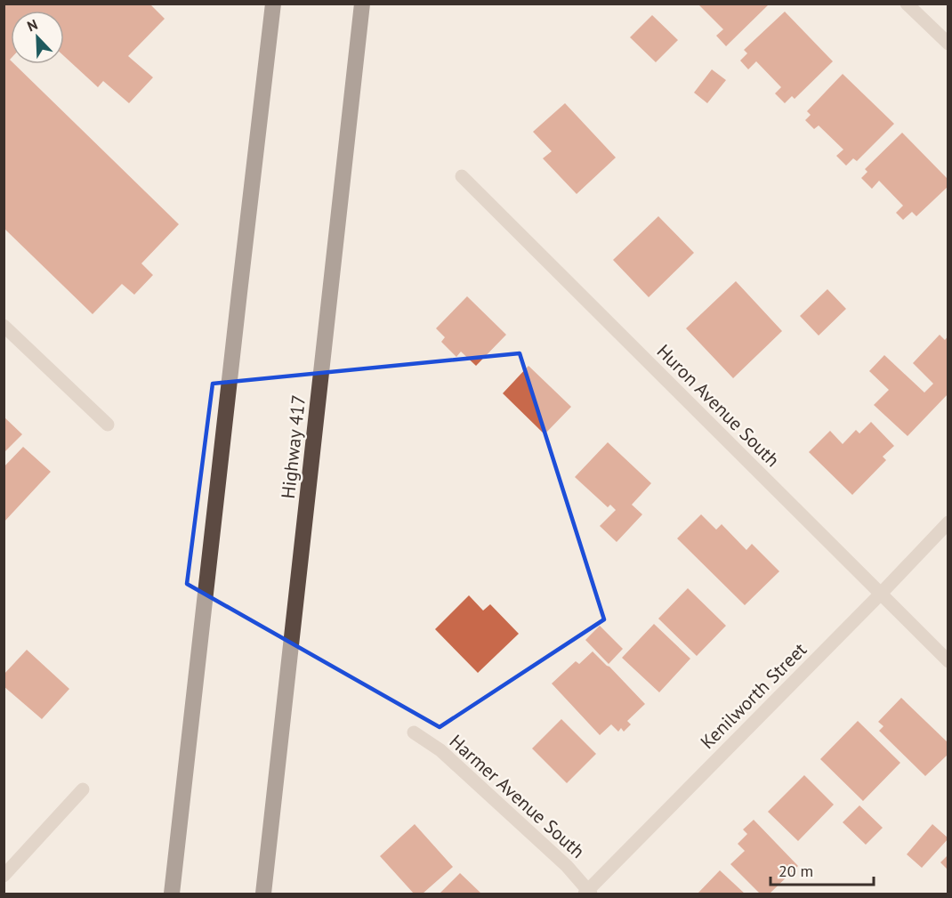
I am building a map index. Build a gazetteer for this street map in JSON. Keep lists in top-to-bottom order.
{
  "streets": {
    "highway": ["Highway 417"],
    "street": ["Huron Avenue South", "Kenilworth Street", "Harmer Avenue South"]
  },
  "crossings": [
    ["Huron Avenue South", "Kenilworth Street"],
    ["Kenilworth Street", "Harmer Avenue South"]
  ],
  "scale_bar": "20 m",
  "north": "top left"
}
